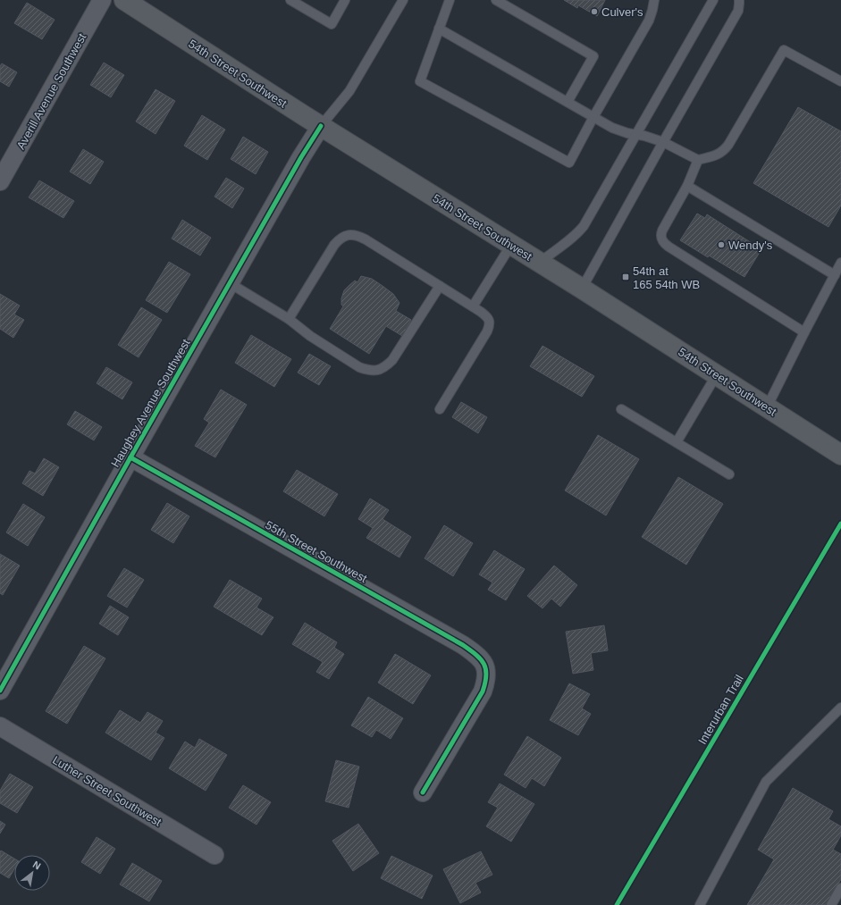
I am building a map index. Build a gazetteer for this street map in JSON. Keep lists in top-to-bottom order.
{
  "streets": {
    "main road": ["54th Street Southwest"],
    "street": [
      "Averill Avenue Southwest",
      "Haughey Avenue Southwest",
      "55th Street Southwest",
      "Luther Street Southwest"
    ],
    "cycle path": ["Interurban Trail"]
  },
  "crossings": [
    ["54th Street Southwest", "Haughey Avenue Southwest"],
    ["Haughey Avenue Southwest", "55th Street Southwest"]
  ],
  "places": {
    "other": ["Culver's", "Wendy's"],
    "transit": ["54th at 165 54th WB"]
  },
  "north": "top right"
}
